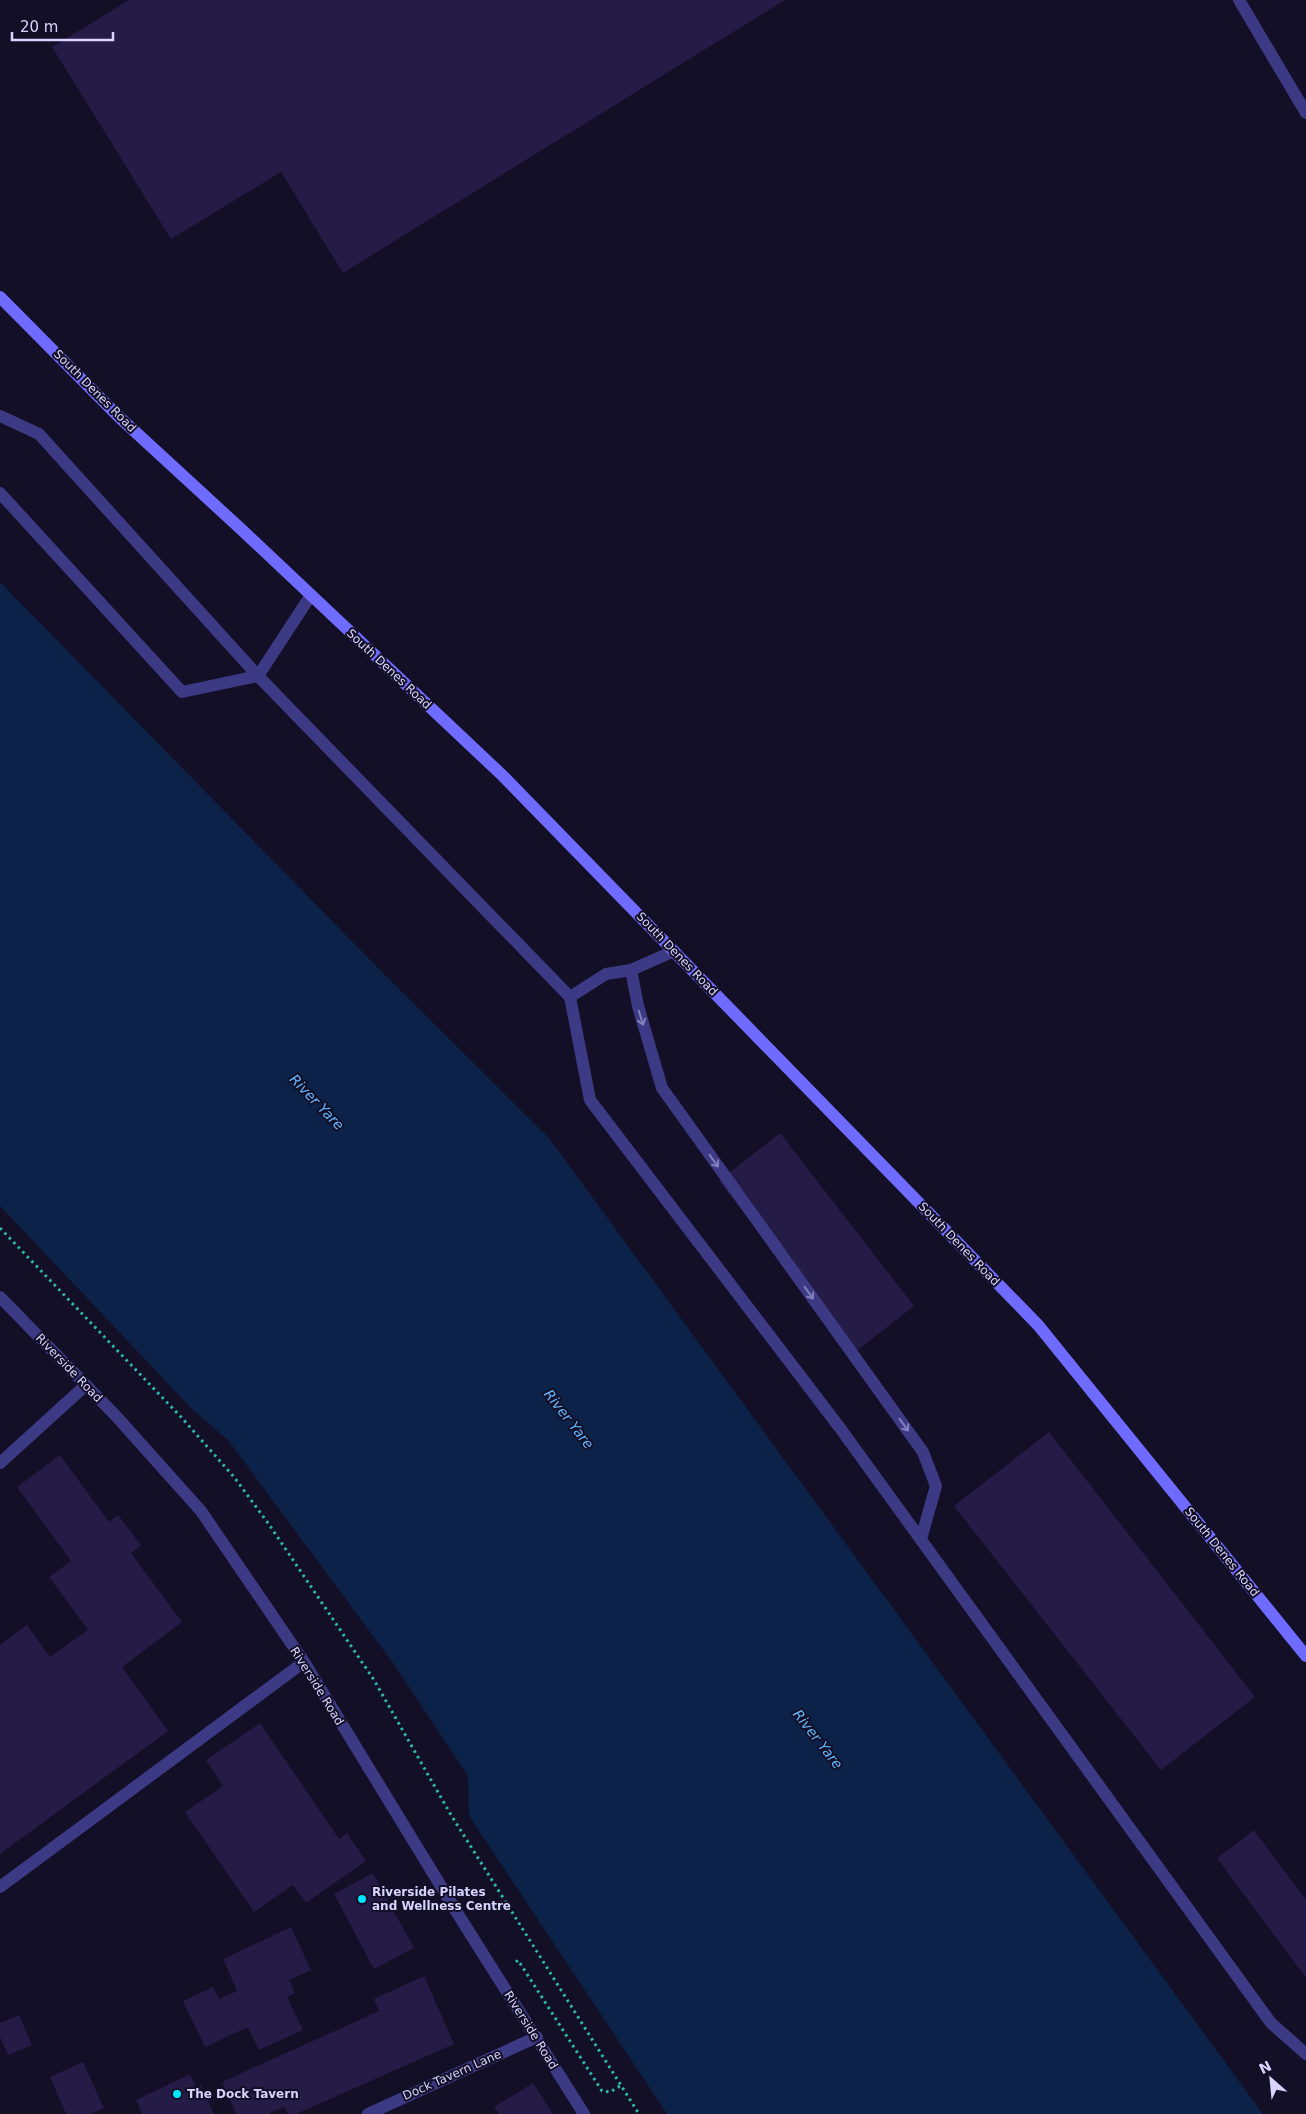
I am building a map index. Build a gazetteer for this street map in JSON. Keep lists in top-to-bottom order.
{
  "streets": {
    "street": ["South Denes Road", "Riverside Road", "Dock Tavern Lane"]
  },
  "crossings": [
    ["Riverside Road", "Dock Tavern Lane"]
  ],
  "water": ["River Yare"],
  "places": ["Riverside Pilates and Wellness Centre", "The Dock Tavern"],
  "scale_bar": "20 m",
  "north": "top left"
}
